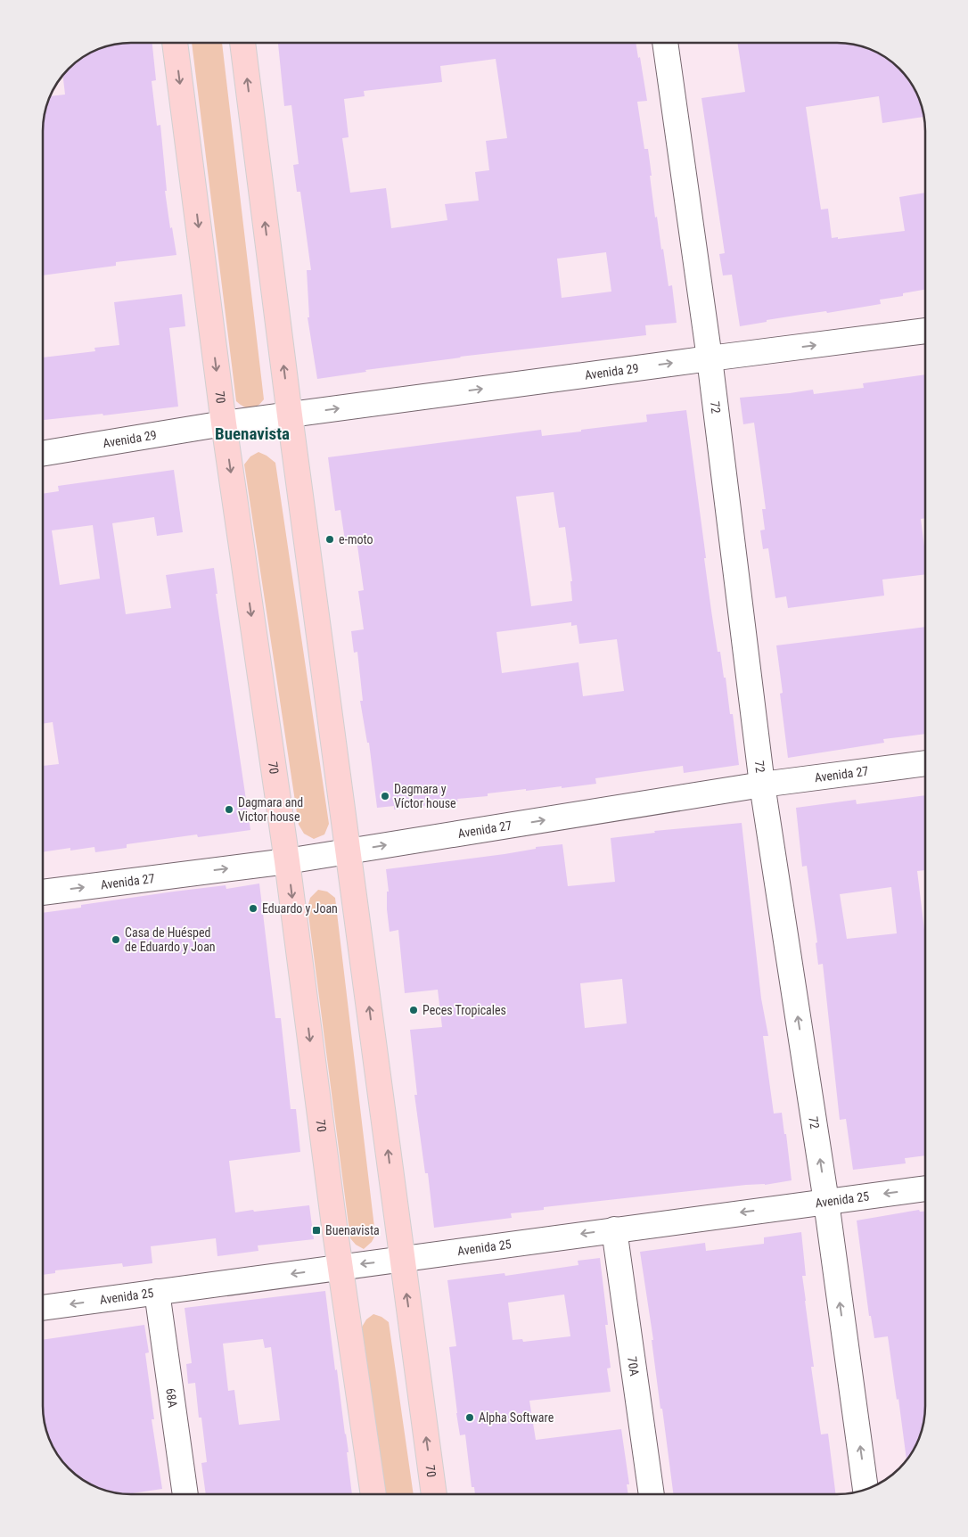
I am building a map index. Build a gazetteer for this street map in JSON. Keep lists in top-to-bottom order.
{
  "streets": {
    "main road": ["70"],
    "street": [
      "Avenida 29",
      "72",
      "Avenida 27",
      "Avenida 25",
      "70A",
      "68A"
    ]
  },
  "crossings": [
    ["Avenida 29", "70"],
    ["Avenida 29", "72"],
    ["70", "Avenida 27"],
    ["70", "Avenida 25"],
    ["72", "Avenida 27"],
    ["72", "Avenida 25"],
    ["Avenida 25", "70A"],
    ["Avenida 25", "68A"]
  ],
  "one_way": [
    "Avenida 29",
    "72",
    "Avenida 27",
    "Avenida 25"
  ],
  "districts": ["Buenavista"],
  "places": {
    "other": [
      "e-moto",
      "Dagmara y Víctor house",
      "Dagmara and Victor house",
      "Eduardo y Joan",
      "Casa de Huésped de Eduardo y Joan",
      "Peces Tropicales",
      "Alpha Software"
    ],
    "transit": ["Buenavista"]
  }
}
